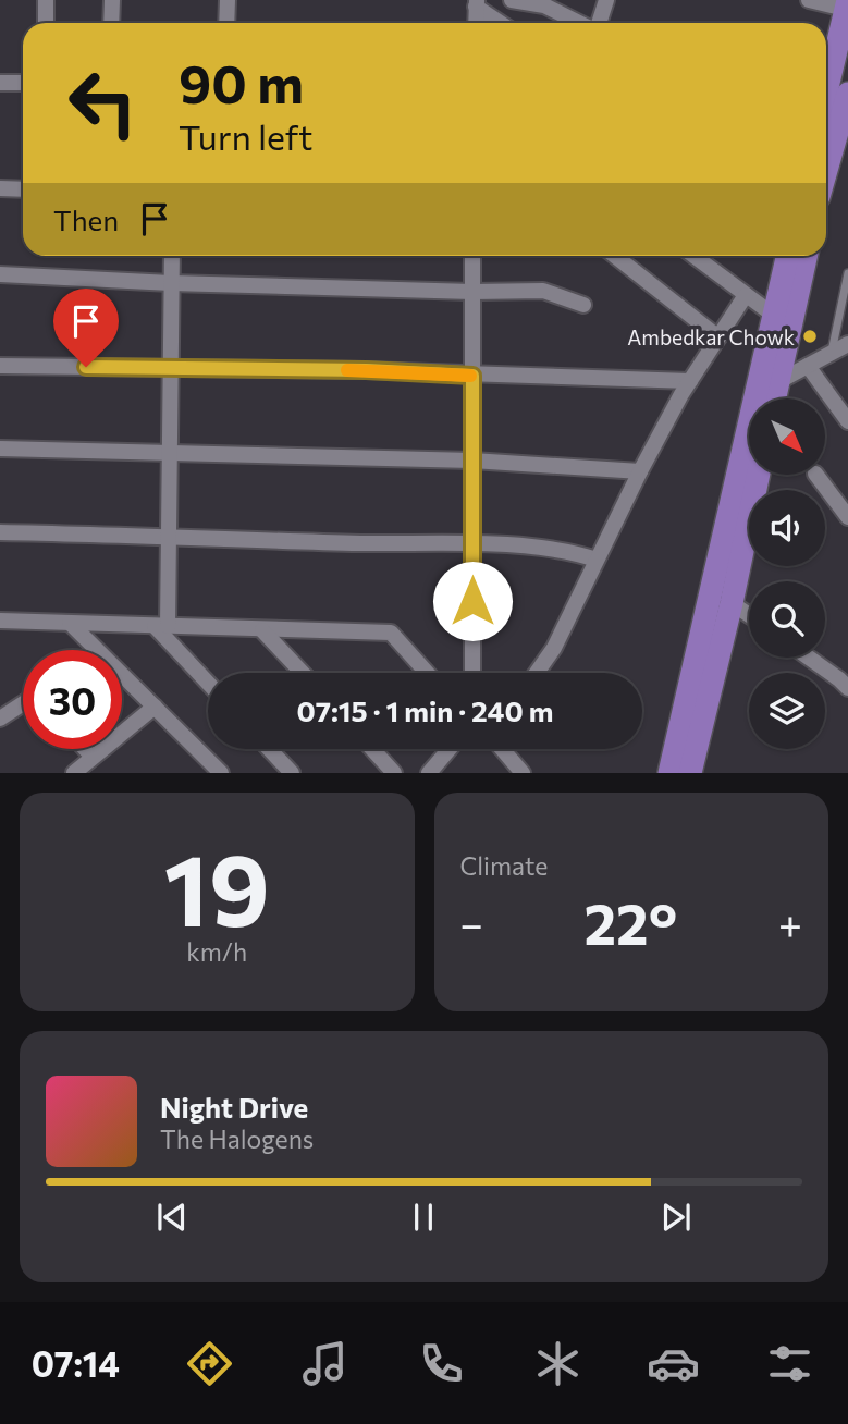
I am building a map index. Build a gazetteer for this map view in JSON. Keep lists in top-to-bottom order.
{
  "places": ["Ambedkar Chowk"],
  "north": "bottom right",
  "page": {
    "turn": ["90 m", "Turn left"],
    "then": "Then",
    "limit": "30",
    "trip": "07:15 · 1 min · 240 m",
    "tile": [
      ["19", "km/h"],
      "Climate"
    ],
    "heat": ["−", "22°", "+"],
    "song": ["Night Drive", "The Halogens"],
    "tabs": "07:14"
  }
}
